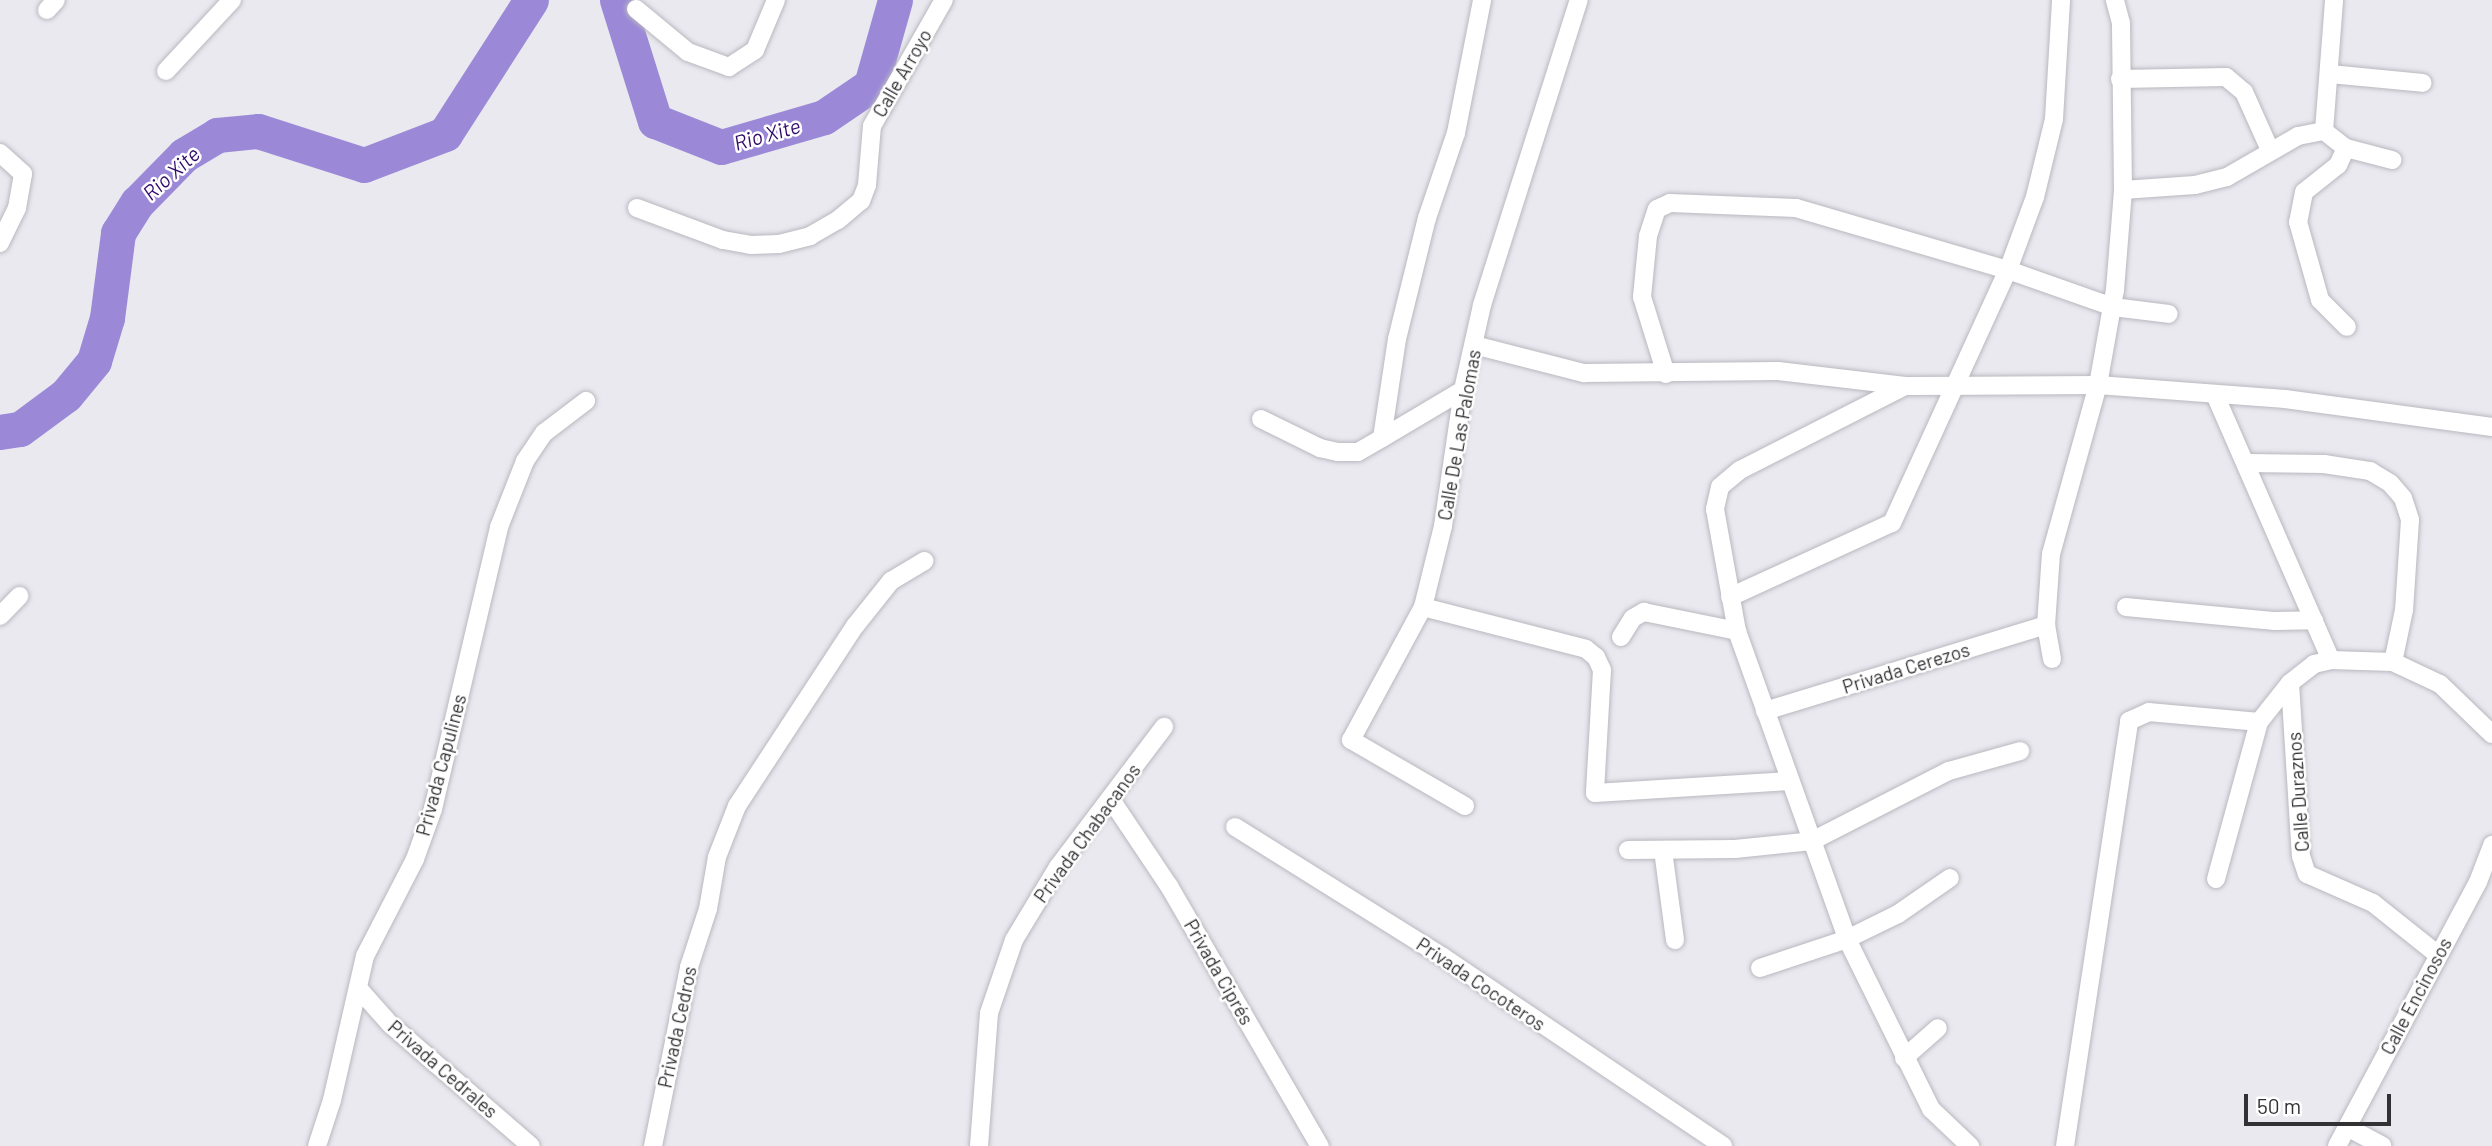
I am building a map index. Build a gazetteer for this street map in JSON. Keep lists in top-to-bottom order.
{
  "streets": {
    "street": [
      "Calle Arroyo",
      "Calle De Las Palomas",
      "Privada Cerezos",
      "Privada Capulines",
      "Calle Duraznos",
      "Privada Chabacanos",
      "Privada Ciprés",
      "Privada Cocoteros",
      "Calle Encinosos",
      "Privada Cedros",
      "Privada Cedrales"
    ]
  },
  "crossings": [
    ["Privada Capulines", "Privada Cedrales"],
    ["Calle Duraznos", "Calle Encinosos"],
    ["Privada Chabacanos", "Privada Ciprés"]
  ],
  "water": ["Rio Xite"],
  "scale_bar": "50 m"
}
